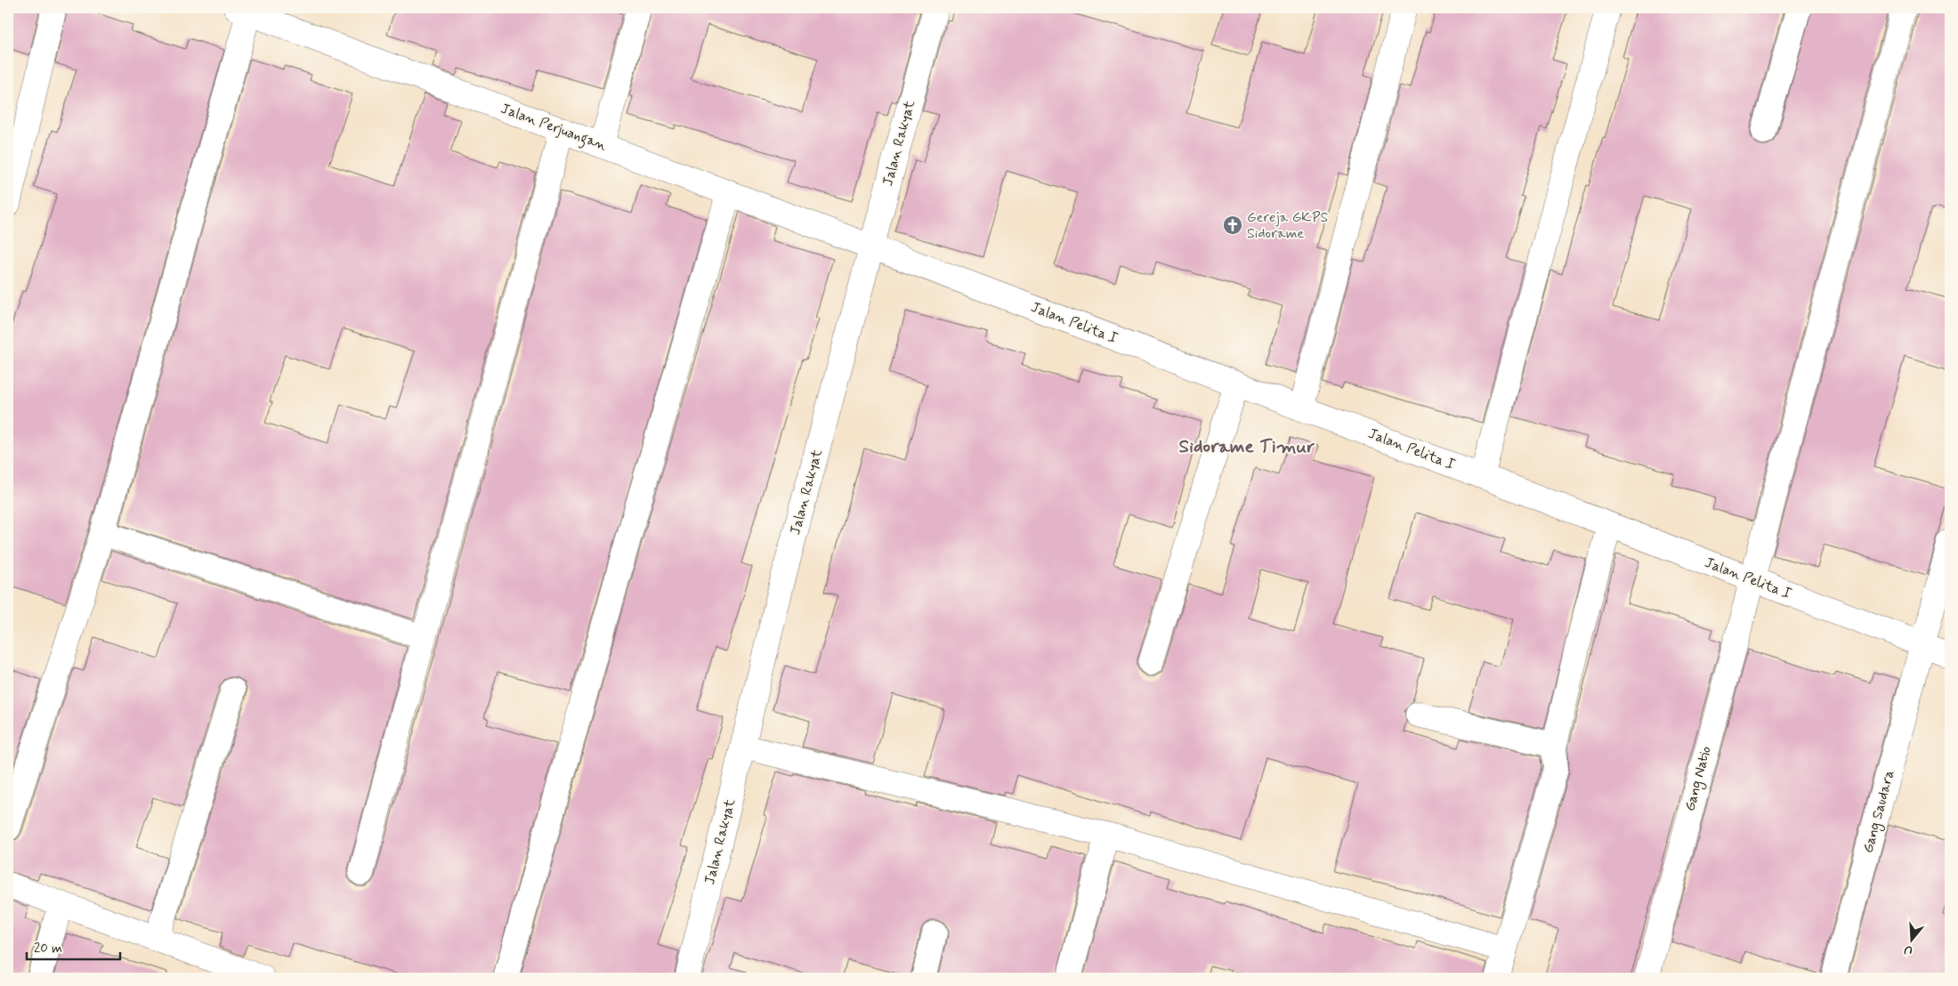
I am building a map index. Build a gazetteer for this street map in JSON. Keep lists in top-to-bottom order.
{
  "streets": {
    "street": [
      "Jalan Perjuangan",
      "Jalan Rakyat",
      "Jalan Pelita I",
      "Gang Natio",
      "Gang Saudara"
    ]
  },
  "crossings": [
    ["Jalan Perjuangan", "Jalan Rakyat"],
    ["Jalan Perjuangan", "Jalan Pelita I"],
    ["Jalan Rakyat", "Jalan Pelita I"],
    ["Jalan Pelita I", "Gang Natio"],
    ["Jalan Pelita I", "Gang Saudara"]
  ],
  "districts": ["Sidorame Timur"],
  "places": {
    "church": ["Gereja GKPS Sidorame"]
  },
  "scale_bar": "20 m",
  "north": "bottom"
}
